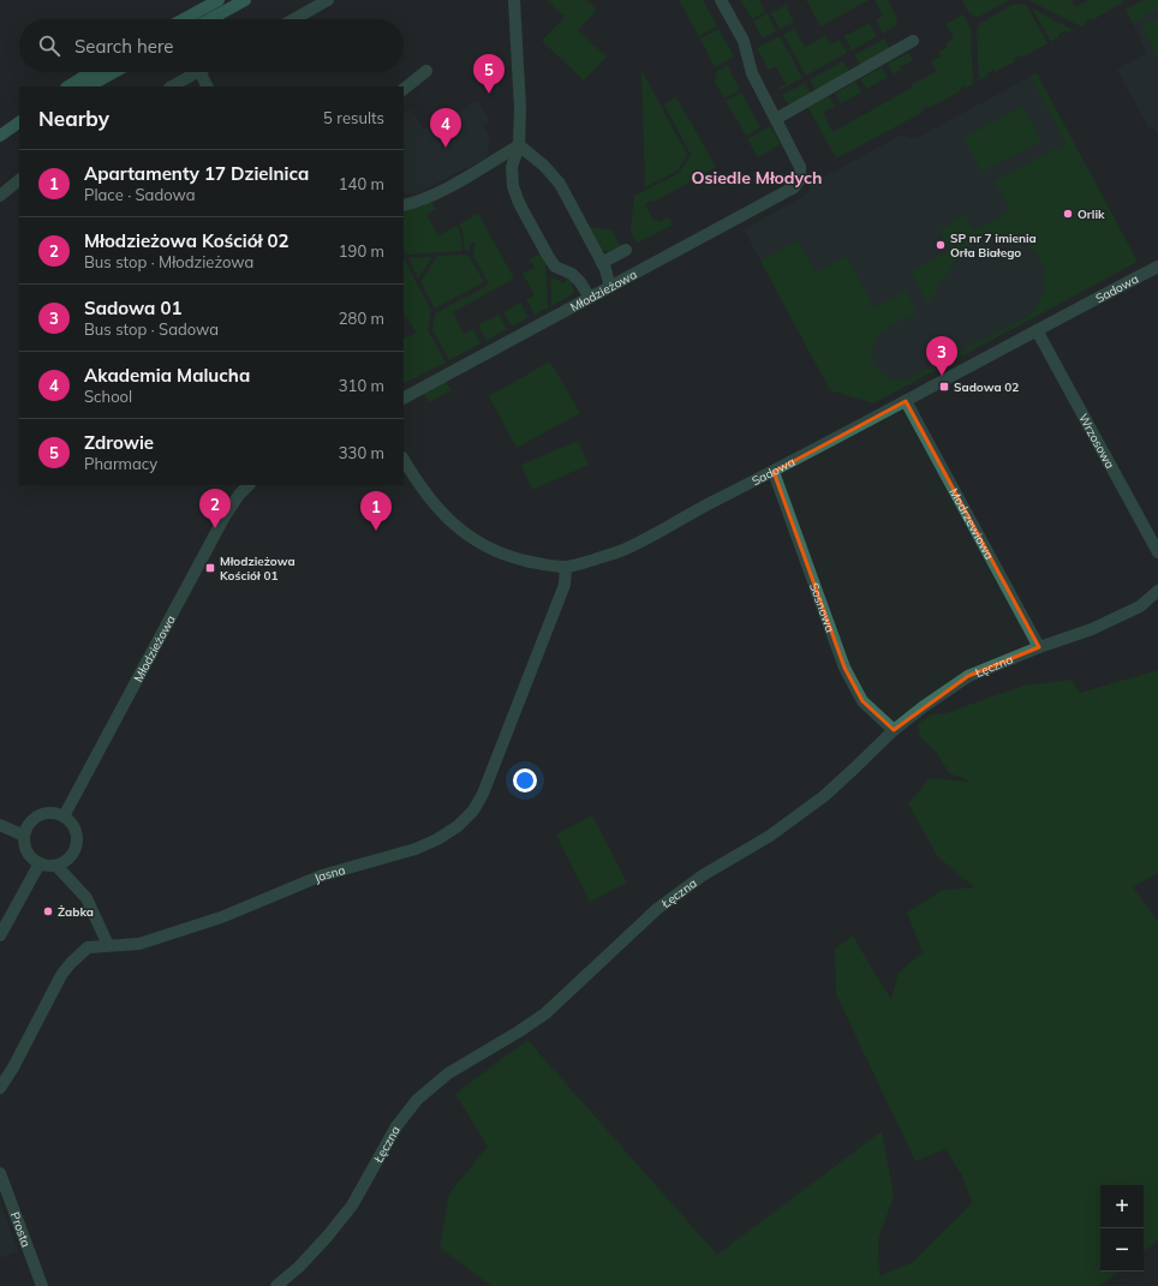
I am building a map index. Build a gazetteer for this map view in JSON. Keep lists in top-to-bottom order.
{
  "streets": {
    "street": [
      "Sadowa",
      "Młodzieżowa",
      "Wrzosowa",
      "Modrzewiowa",
      "Sosnowa",
      "Łęczna",
      "Jasna",
      "Prosta"
    ]
  },
  "crossings": [
    ["Sadowa", "Wrzosowa"],
    ["Sadowa", "Modrzewiowa"],
    ["Sadowa", "Sosnowa"],
    ["Sadowa", "Jasna"],
    ["Modrzewiowa", "Łęczna"],
    ["Sosnowa", "Łęczna"]
  ],
  "districts": ["Osiedle Młodych"],
  "places": {
    "other": ["Orlik", "SP nr 7 imienia Orła Białego", "Żabka"],
    "transit": ["Sadowa 02", "Młodzieżowa Kościół 01"]
  },
  "page": {
    "search": "Search here",
    "pins": [
      "5",
      "4",
      "3",
      "2",
      "1"
    ],
    "heading": ["Nearby", "5 results"],
    "list": [
      {
        "mark": "1",
        "name": "Apartamenty 17 Dzielnica",
        "note": "Place · Sadowa",
        "value": "140 m"
      },
      {
        "mark": "2",
        "name": "Młodzieżowa Kościół 02",
        "note": "Bus stop · Młodzieżowa",
        "value": "190 m"
      },
      {
        "mark": "3",
        "name": "Sadowa 01",
        "note": "Bus stop · Sadowa",
        "value": "280 m"
      },
      {
        "mark": "4",
        "name": "Akademia Malucha",
        "note": "School",
        "value": "310 m"
      },
      {
        "mark": "5",
        "name": "Zdrowie",
        "note": "Pharmacy",
        "value": "330 m"
      }
    ],
    "map_buttons": ["+", "−"]
  }
}
